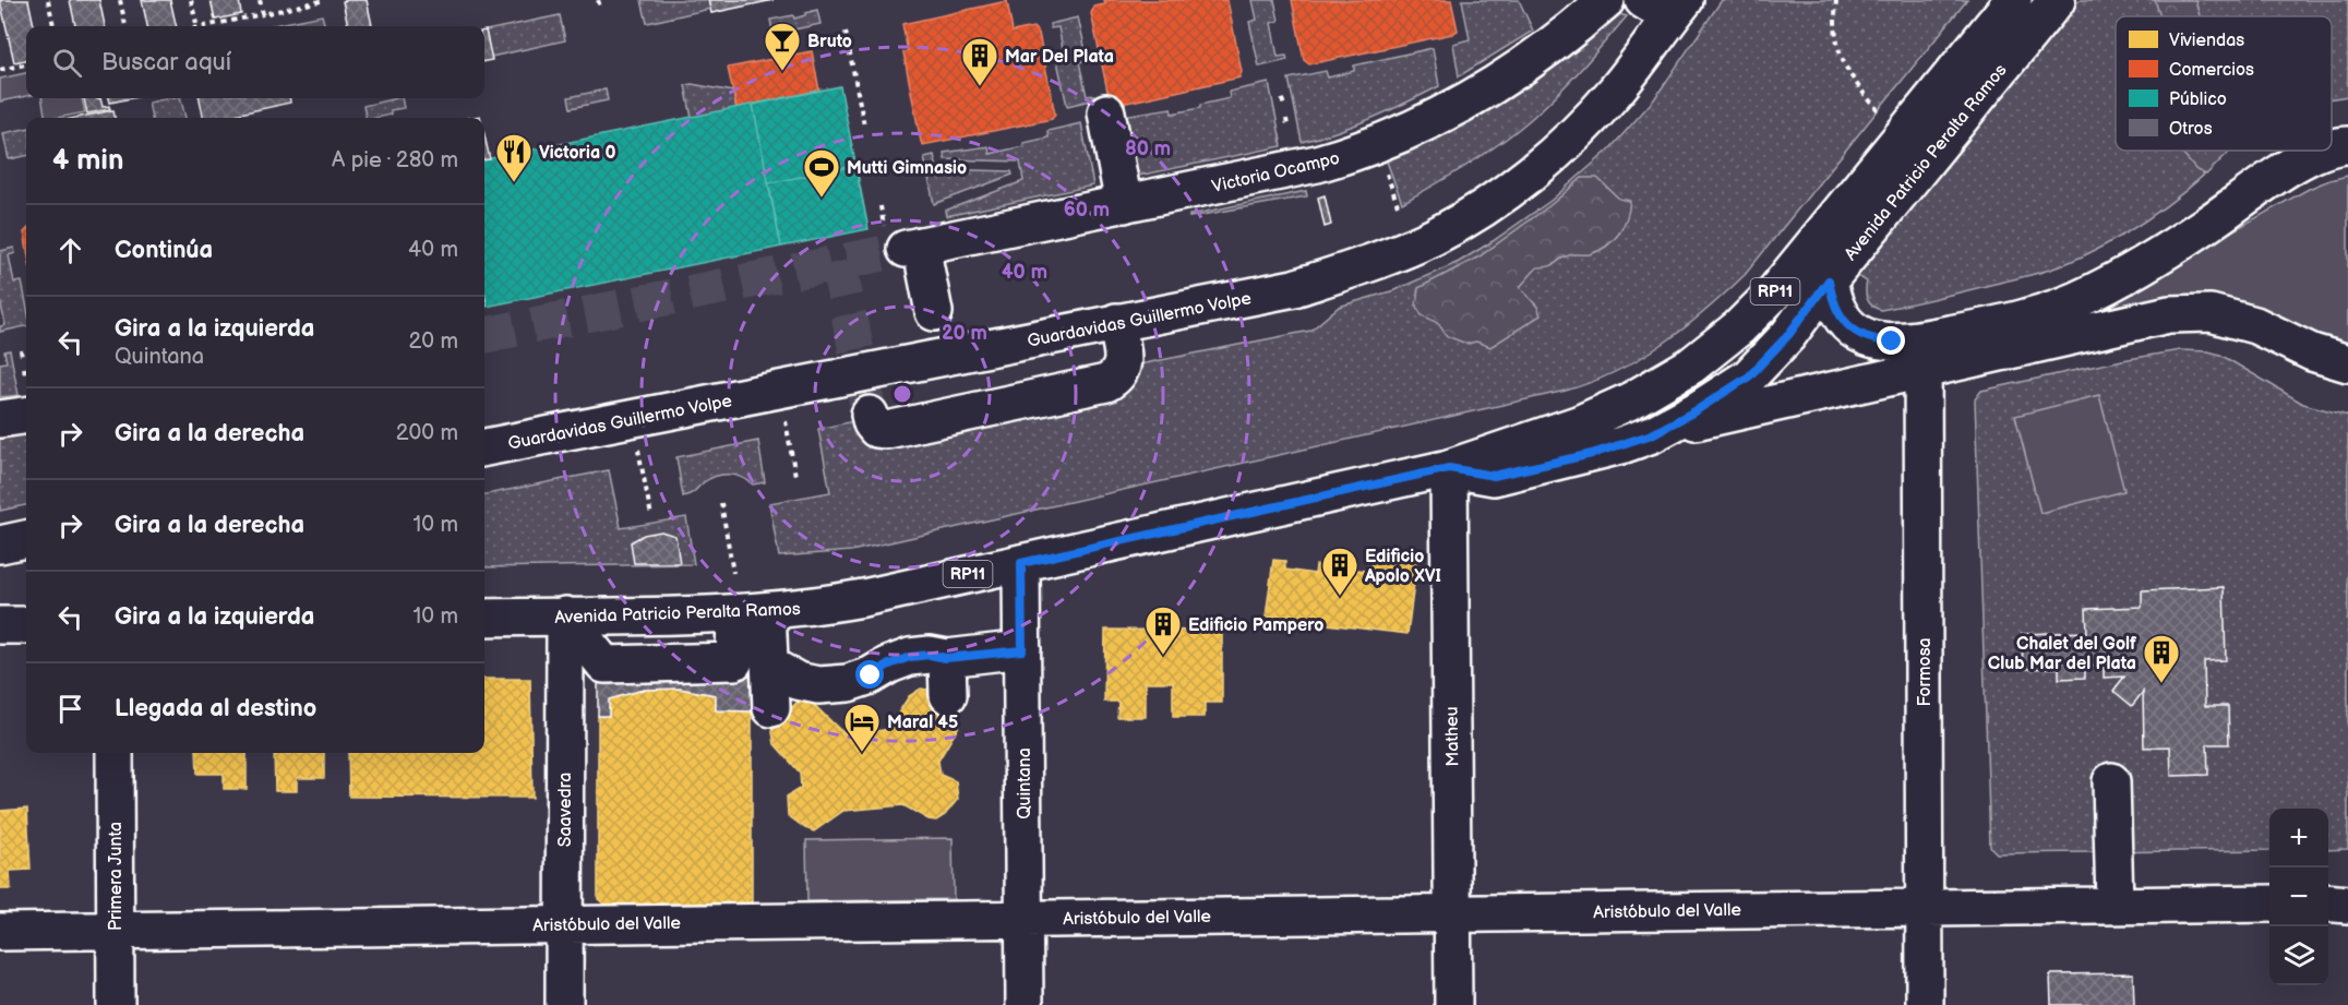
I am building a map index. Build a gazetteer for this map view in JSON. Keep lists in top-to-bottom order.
{
  "streets": {
    "main road": [
      "Avenida Patricio Peralta Ramos",
      "Victoria Ocampo",
      "RP11",
      "Guardavidas Guillermo Volpe",
      "Formosa",
      "Matheu",
      "Quintana",
      "Saavedra",
      "Primera Junta",
      "Aristóbulo del Valle"
    ]
  },
  "crossings": [
    ["Avenida Patricio Peralta Ramos", "Matheu"],
    ["Avenida Patricio Peralta Ramos", "Quintana"],
    ["Avenida Patricio Peralta Ramos", "Saavedra"],
    ["Formosa", "Aristóbulo del Valle"],
    ["Matheu", "Aristóbulo del Valle"],
    ["Quintana", "Aristóbulo del Valle"],
    ["Saavedra", "Aristóbulo del Valle"],
    ["Primera Junta", "Aristóbulo del Valle"]
  ],
  "places": {
    "bar": ["Bruto"],
    "building": [
      "Mar Del Plata",
      "Edificio Apolo XVI",
      "Edificio Pampero",
      "Chalet del Golf Club Mar del Plata"
    ],
    "restaurant": ["Victoria 0"],
    "sports": ["Mutti Gimnasio"],
    "hotel": ["Maral 45"]
  },
  "legend": [
    "Viviendas",
    "Comercios",
    "Público",
    "Otros"
  ],
  "page": {
    "search": "Buscar aquí",
    "heading": ["4 min", "A pie · 280 m"],
    "list": [
      ["Continúa", "40 m"],
      ["Gira a la izquierda", "Quintana", "20 m"],
      ["Gira a la derecha", "200 m"],
      ["Gira a la derecha", "10 m"],
      ["Gira a la izquierda", "10 m"],
      "Llegada al destino"
    ],
    "map_buttons": ["+", "−"]
  },
  "rings": [
    "80 m",
    "60 m",
    "40 m",
    "20 m"
  ]
}
